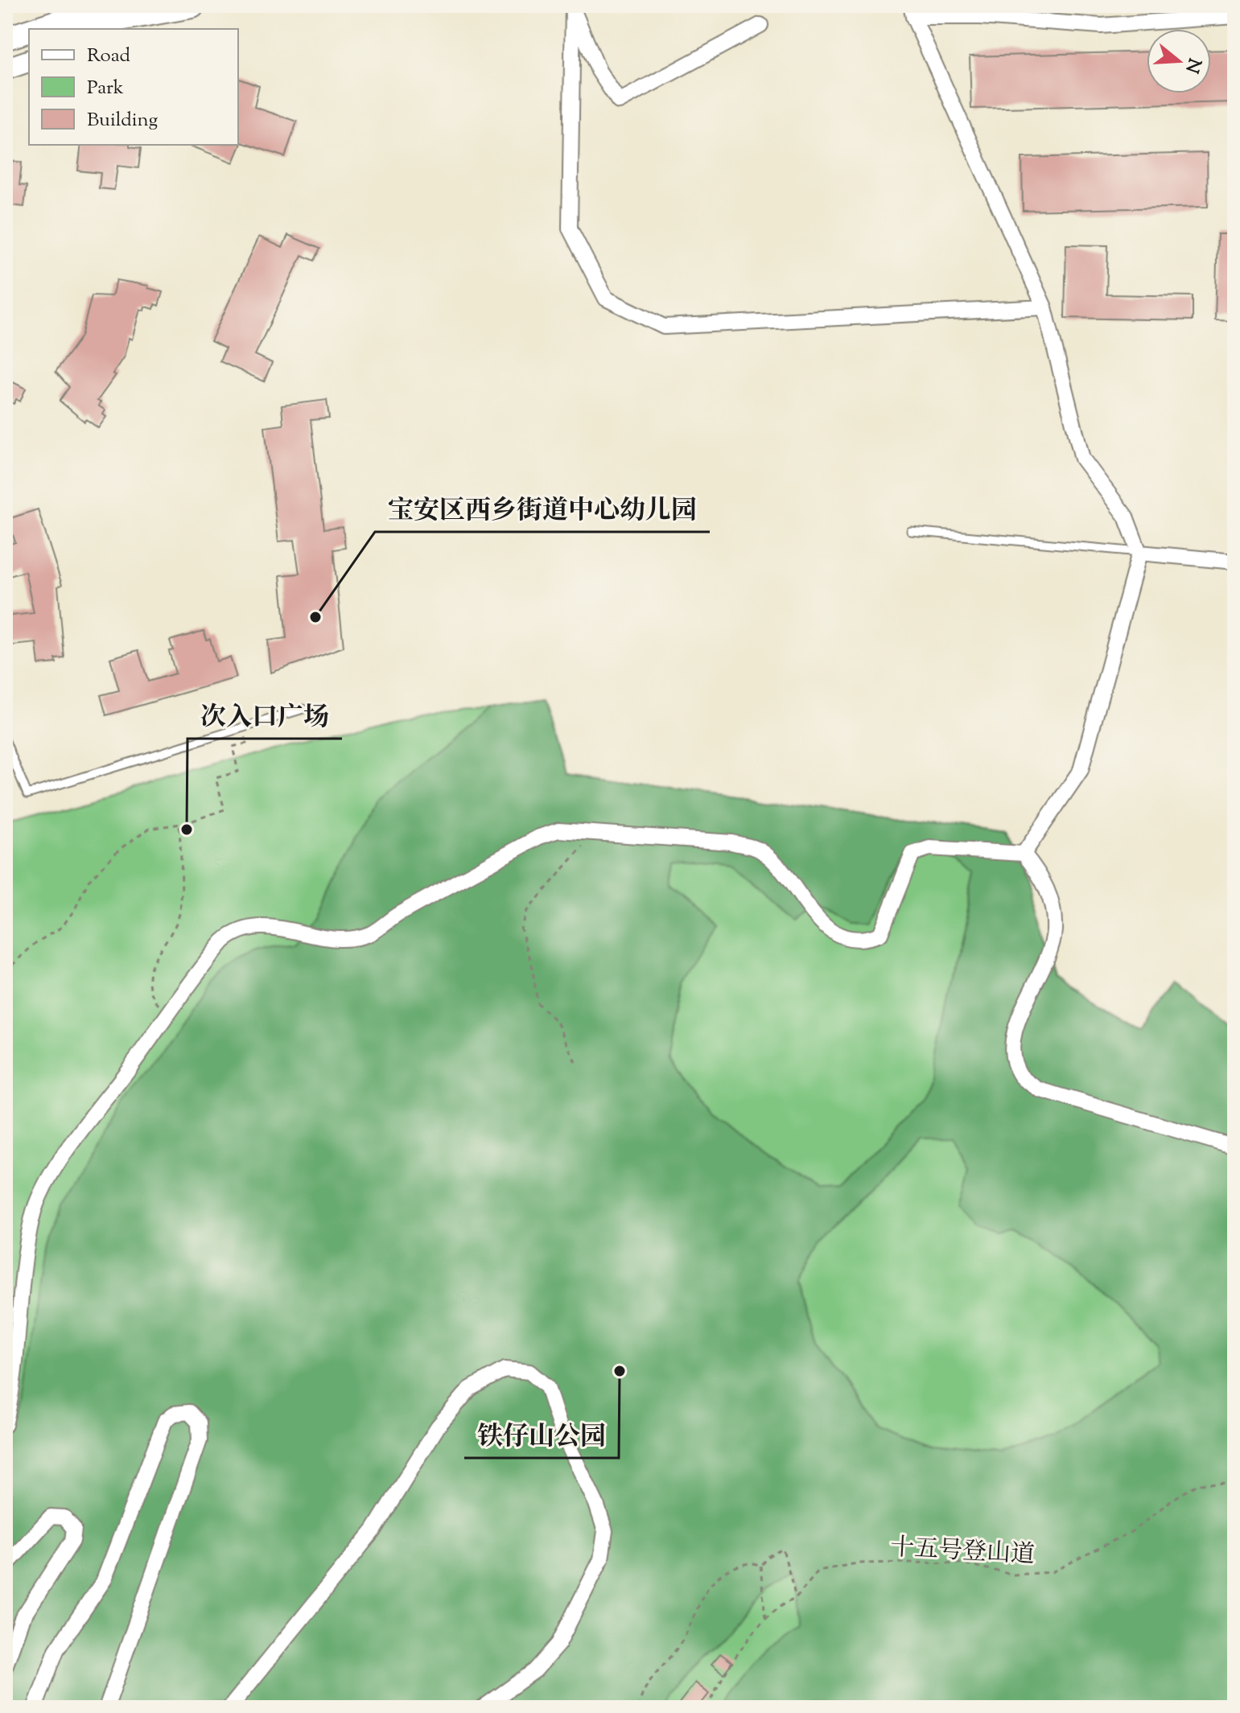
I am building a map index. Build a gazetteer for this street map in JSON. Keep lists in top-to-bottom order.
{
  "streets": {
    "path": ["十五号登山道"]
  },
  "places": ["宝安区西乡街道中心幼儿园", "次入口广场", "铁仔山公园"],
  "legend": ["Road", "Park", "Building"],
  "north": "right"
}
